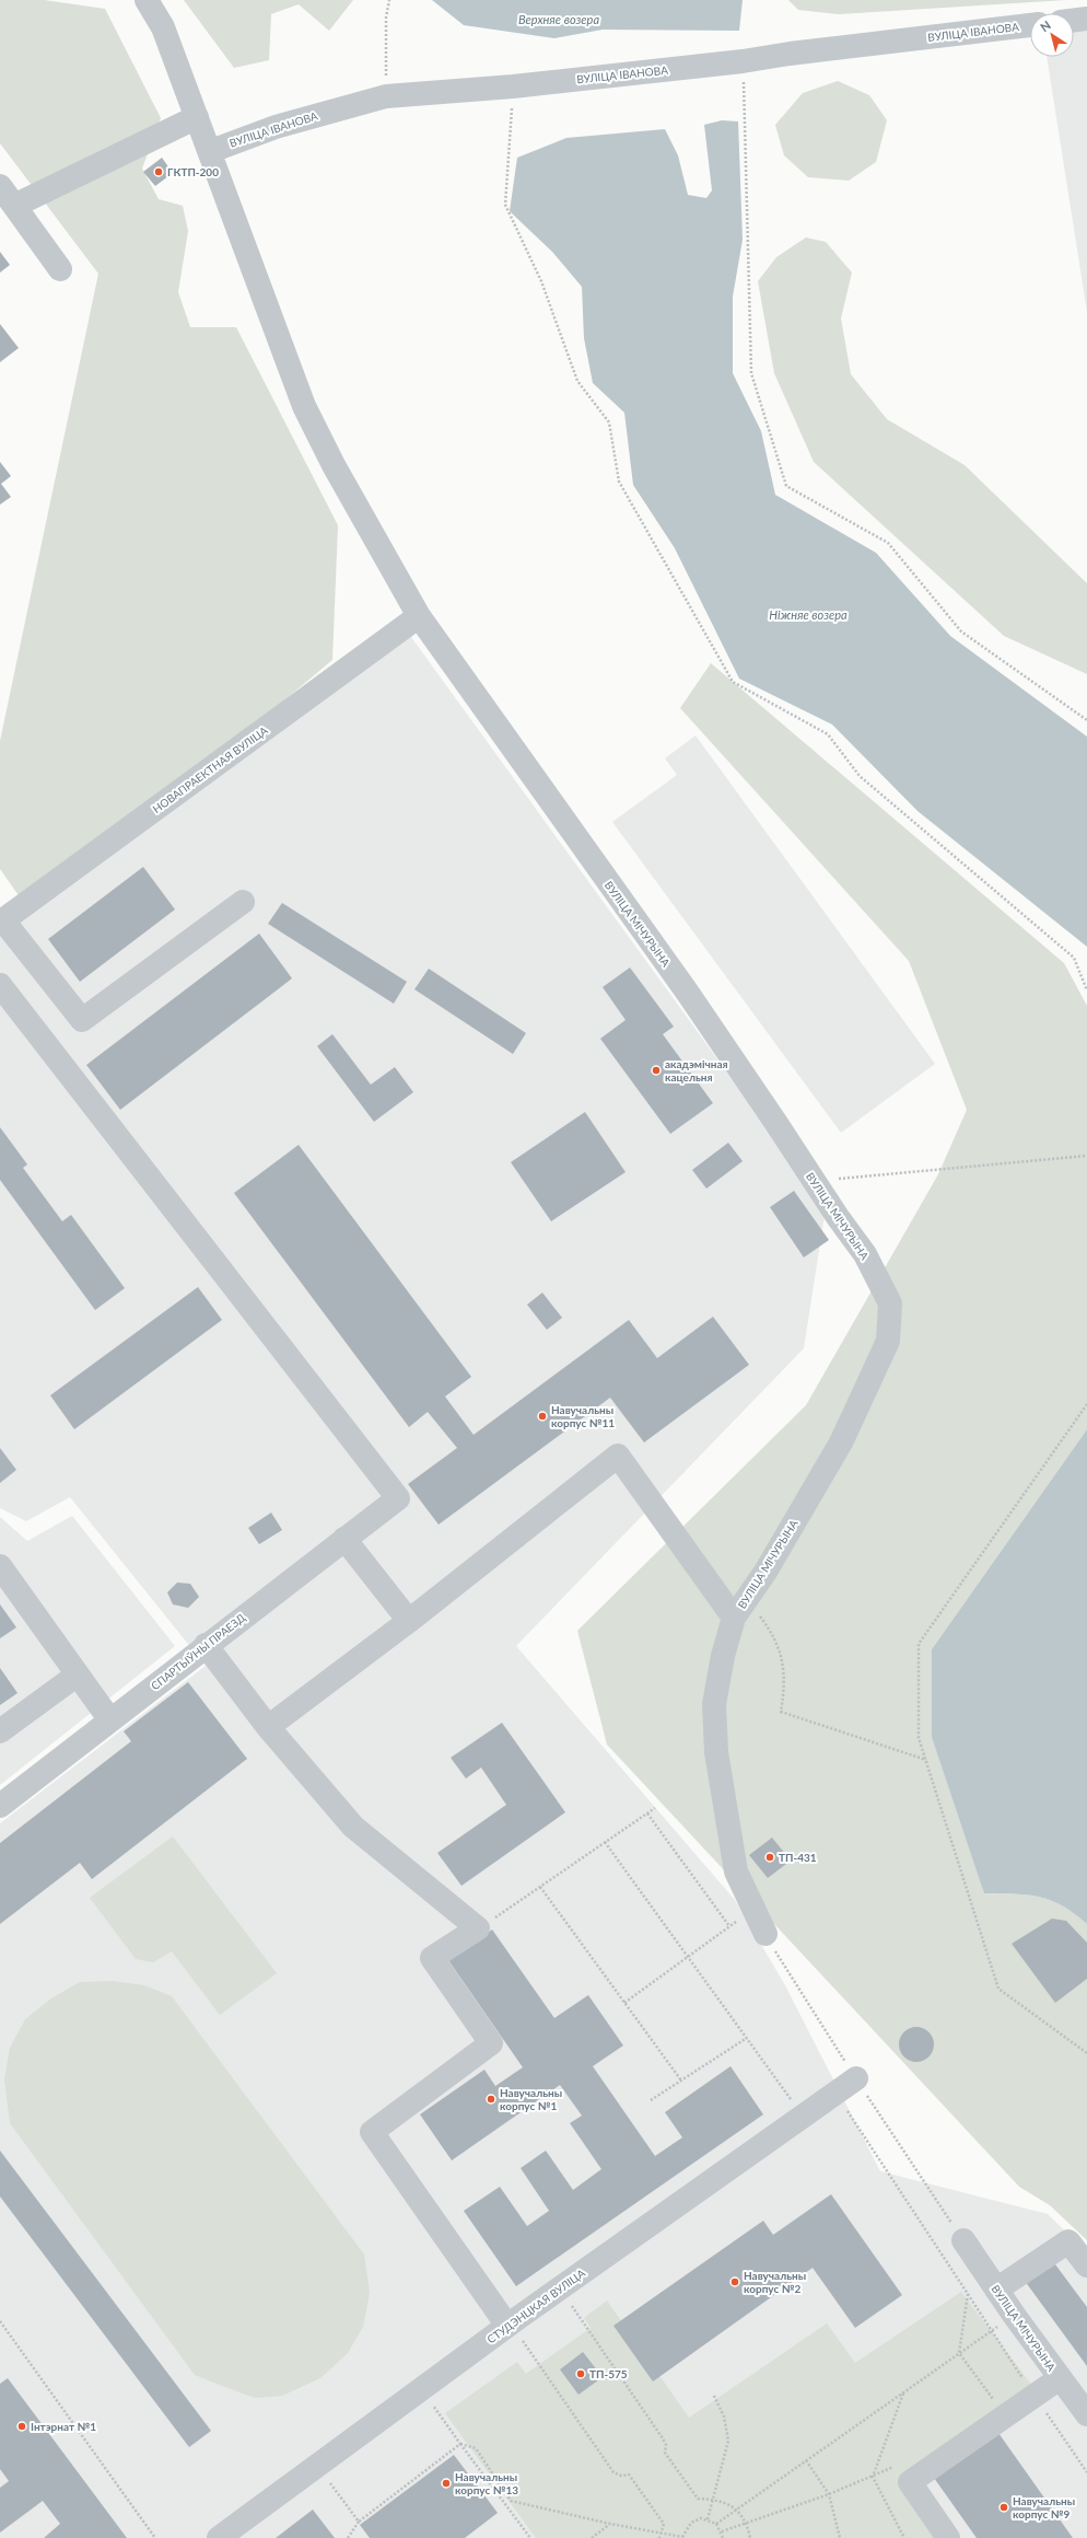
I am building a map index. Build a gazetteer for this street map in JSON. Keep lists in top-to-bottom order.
{
  "streets": {
    "street": [
      "ВУЛІЦА ІВАНОВА",
      "НОВАПРАЕКТНАЯ ВУЛІЦА",
      "ВУЛІЦА МІЧУРЫНА",
      "СПАРТЫЎНЫ ПРАЕЗД",
      "СТУДЭНЦКАЯ ВУЛІЦА"
    ]
  },
  "crossings": [
    ["ВУЛІЦА ІВАНОВА", "ВУЛІЦА МІЧУРЫНА"],
    ["НОВАПРАЕКТНАЯ ВУЛІЦА", "ВУЛІЦА МІЧУРЫНА"]
  ],
  "water": ["Верхняе возера", "Ніжняе возера"],
  "places": [
    "ГКТП-200",
    "акадэмічная кацельня",
    "Навучальны корпус №11",
    "ТП-431",
    "Навучальны корпус №1",
    "Навучальны корпус №2",
    "ТП-575",
    "Інтэрнат №1",
    "Навучальны корпус №13",
    "Навучальны корпус №9"
  ],
  "north": "top left"
}
